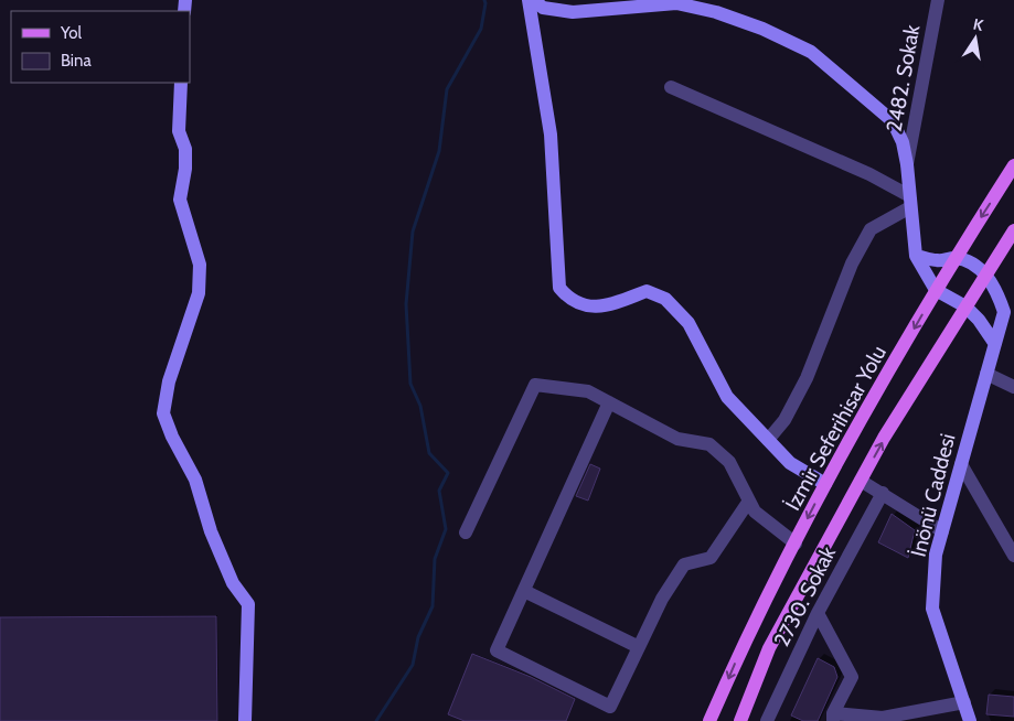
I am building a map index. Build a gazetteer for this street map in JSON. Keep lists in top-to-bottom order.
{
  "streets": {
    "main road": ["İzmir Seferihisar Yolu"],
    "street": ["2482. Sokak", "İnönü Caddesi", "2730. Sokak"]
  },
  "legend": ["Yol", "Bina"],
  "north": "top"
}
